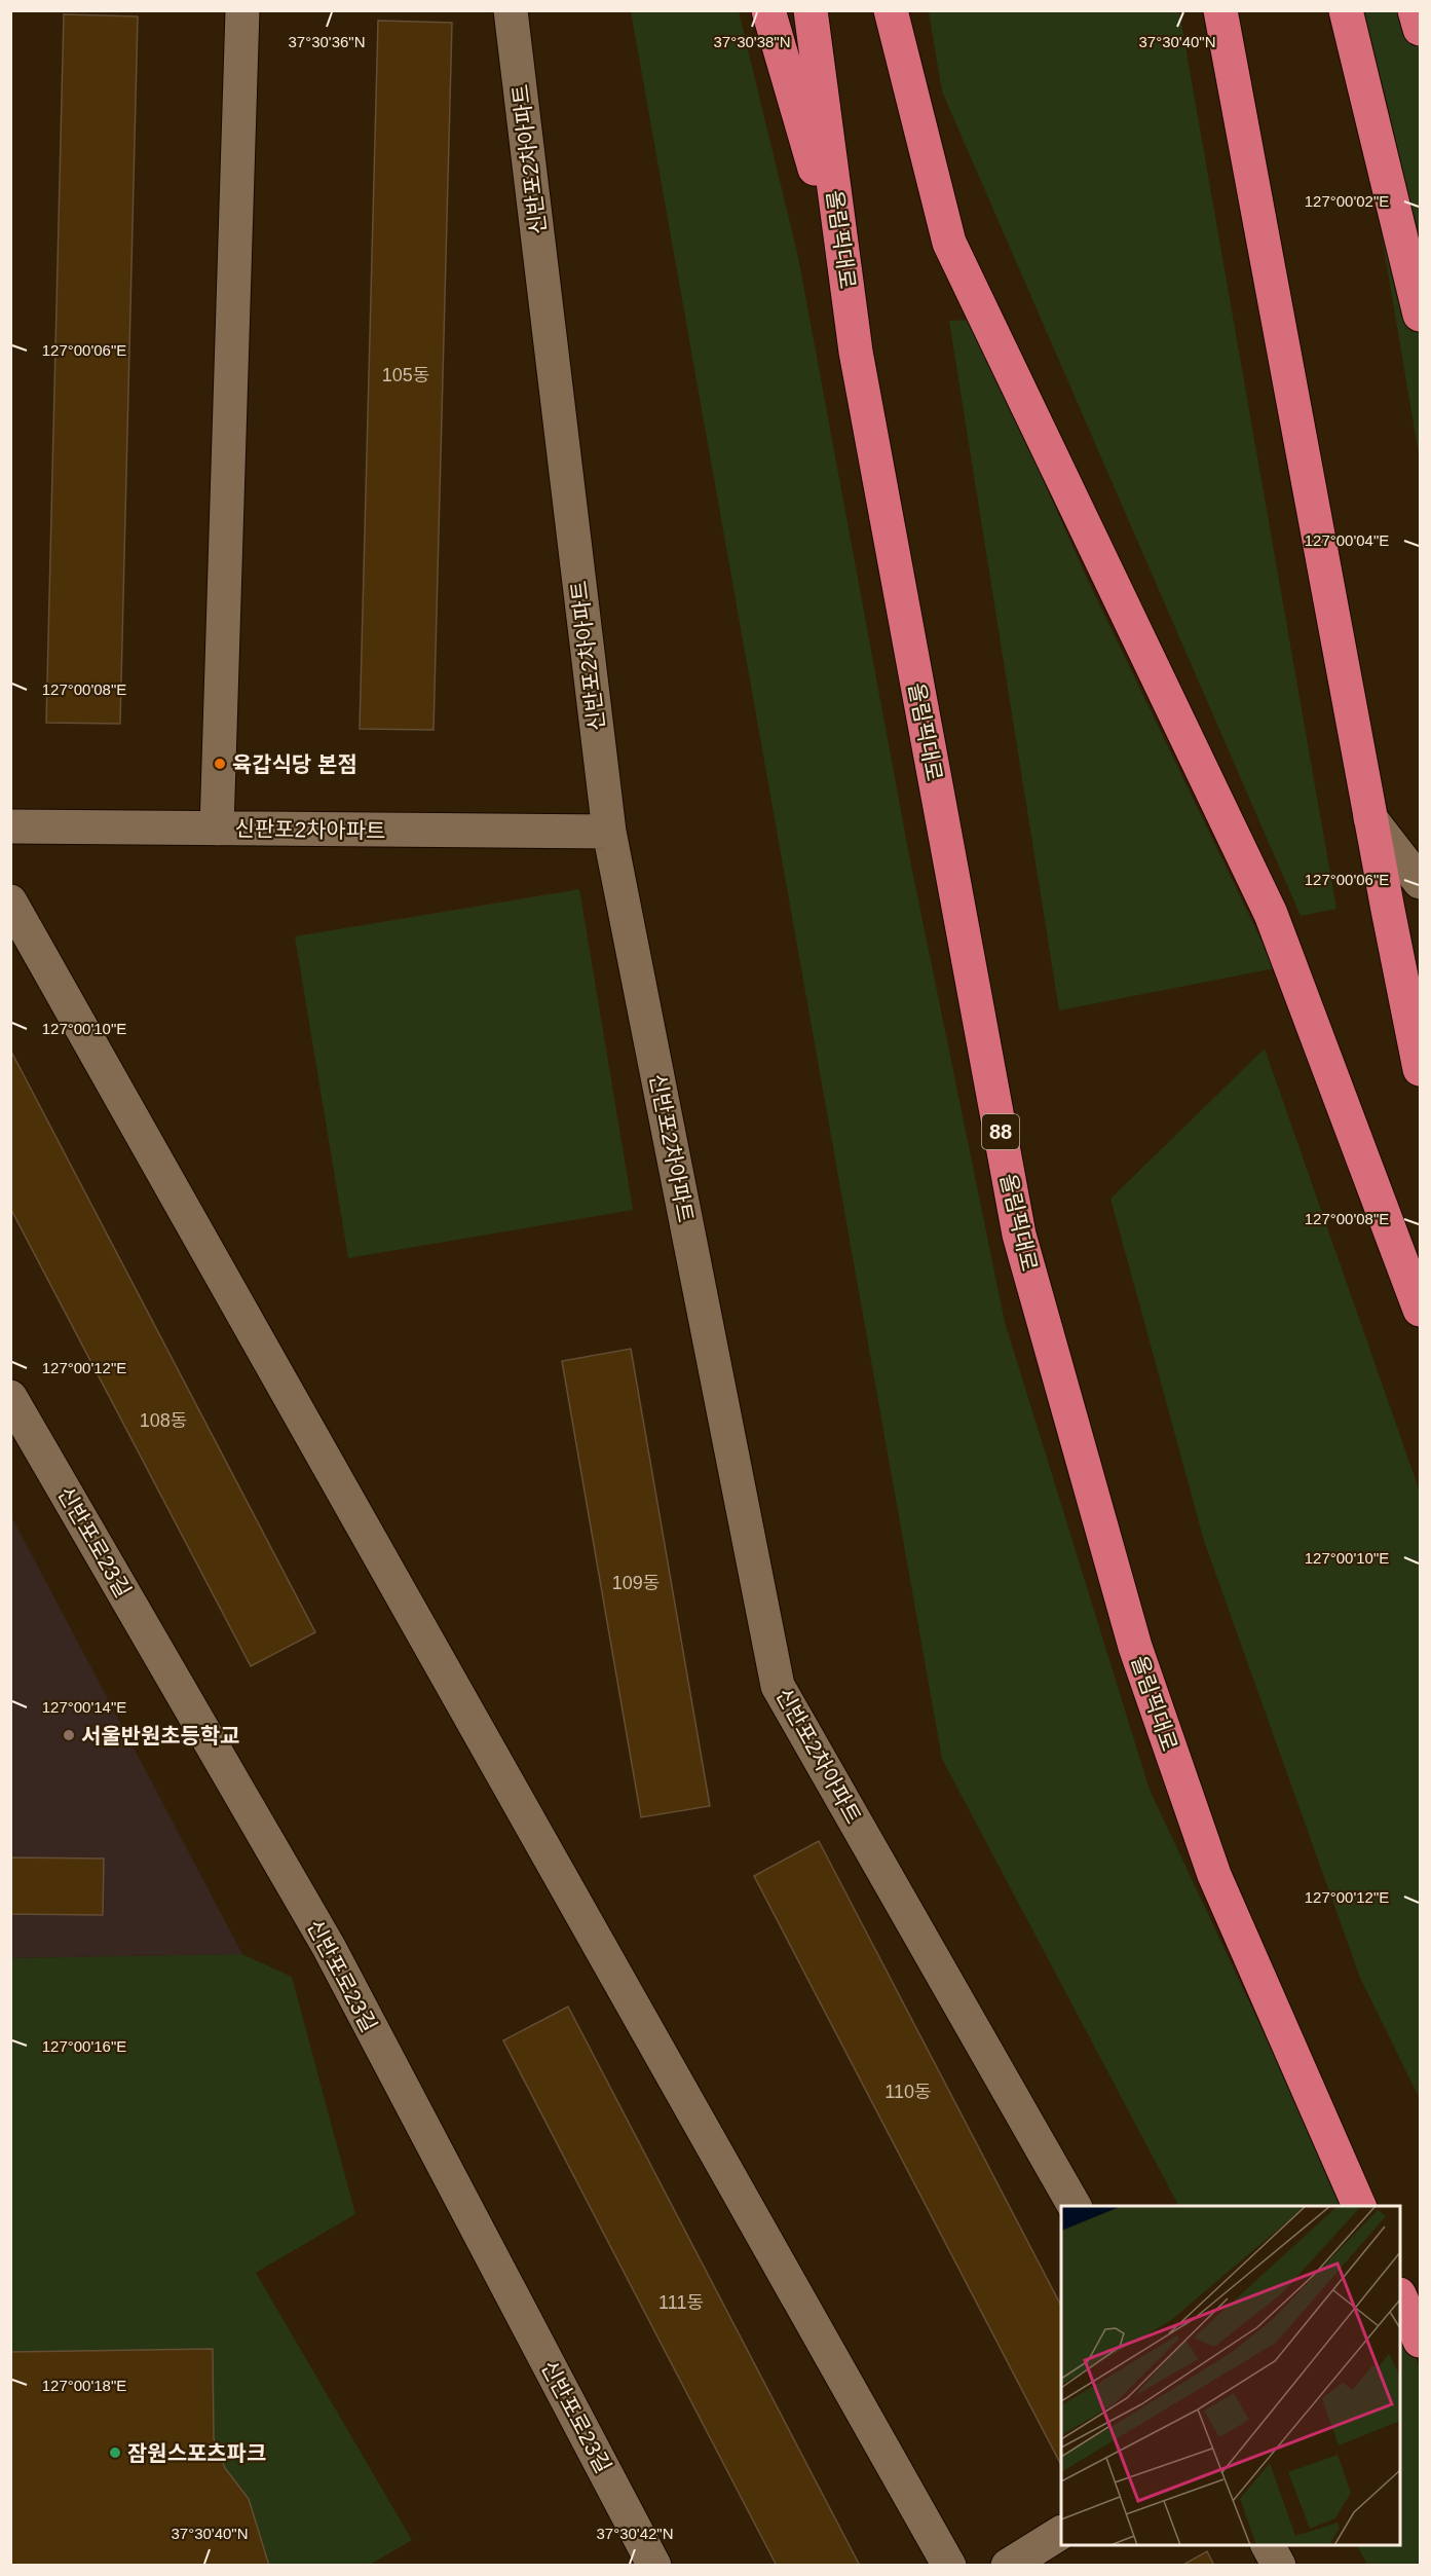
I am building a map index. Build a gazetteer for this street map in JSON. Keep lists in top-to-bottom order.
{
  "streets": {
    "highway": ["올림픽대로", "88"],
    "street": ["신반포2차아파트", "신판포2차아파트", "신반포로23길"]
  },
  "crossings": [
    ["신반포2차아파트", "신판포2차아파트"]
  ],
  "places": ["육갑식당 본점", "서울반원초등학교", "잠원스포츠파크"],
  "house_numbers": [
    "105동",
    "108동",
    "109동",
    "110동",
    "111동"
  ],
  "coordinates": [
    "37°30'36\"N",
    "37°30'38\"N",
    "37°30'40\"N",
    "127°00'02\"E",
    "127°00'06\"E",
    "127°00'04\"E",
    "127°00'08\"E",
    "127°00'10\"E",
    "127°00'12\"E",
    "127°00'14\"E",
    "127°00'16\"E",
    "127°00'18\"E",
    "37°30'42\"N"
  ]
}
